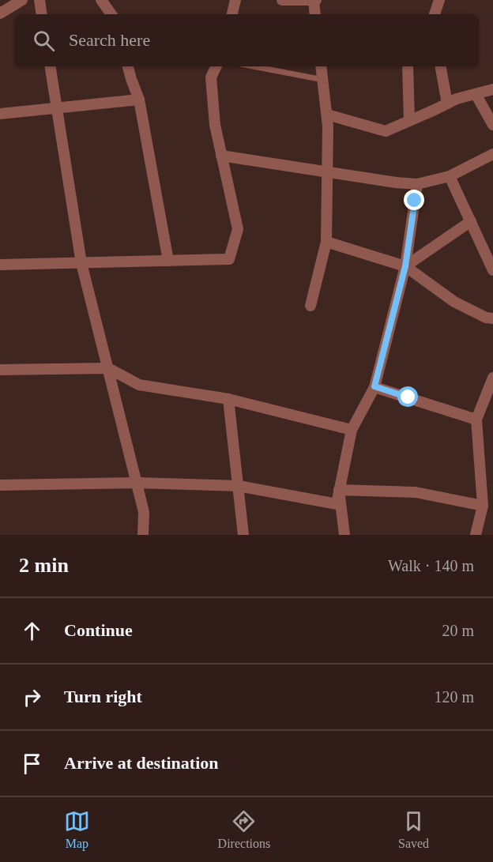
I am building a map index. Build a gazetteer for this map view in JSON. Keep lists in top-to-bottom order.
{
  "page": {
    "search": "Search here",
    "heading": ["2 min", "Walk · 140 m"],
    "list": [
      ["Continue", "20 m"],
      ["Turn right", "120 m"],
      "Arrive at destination"
    ],
    "nav": ["Map", "Directions", "Saved"]
  }
}
